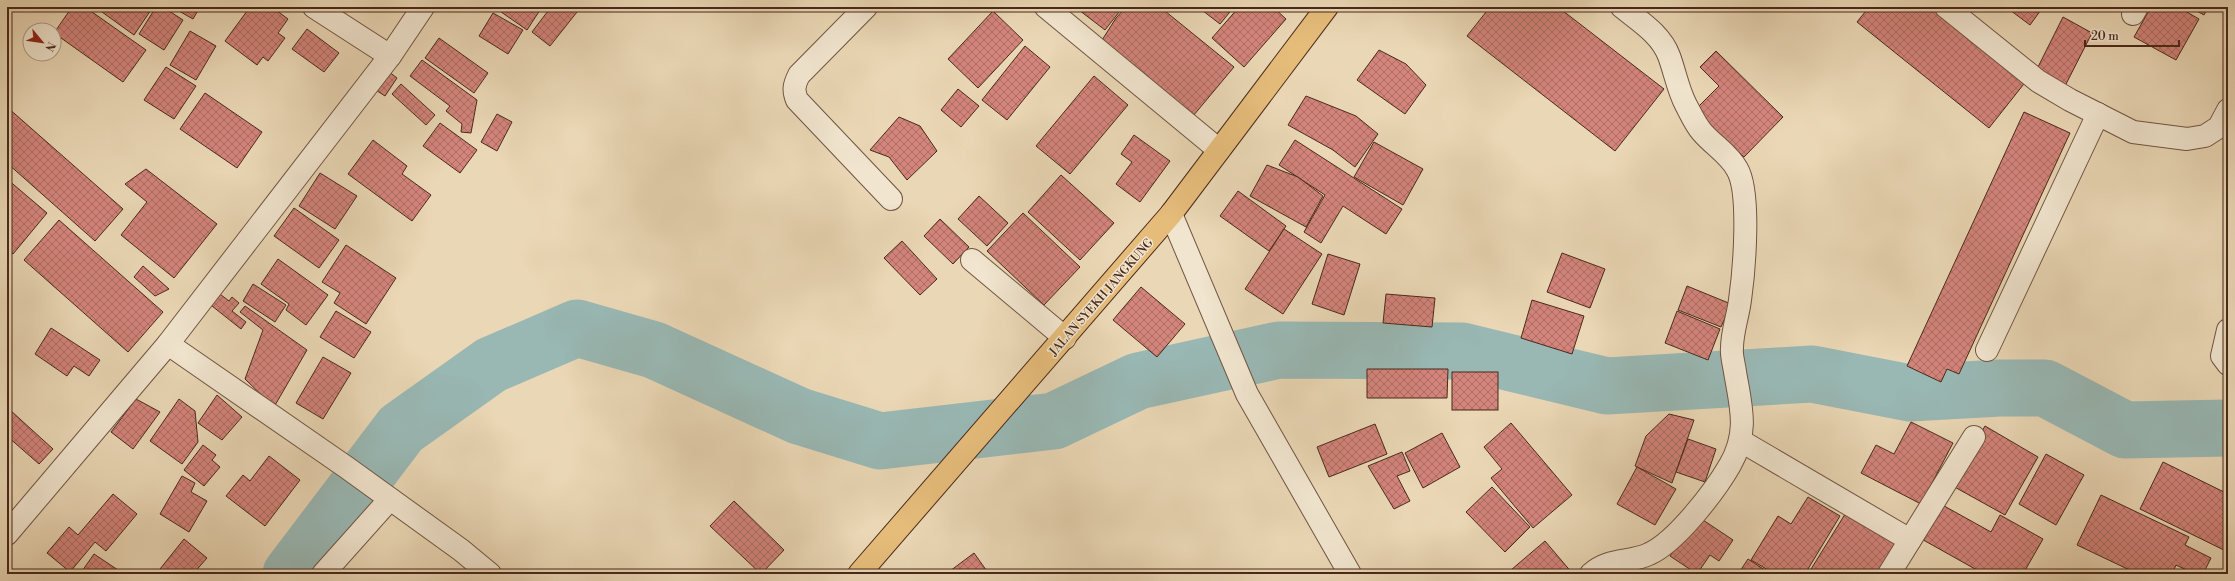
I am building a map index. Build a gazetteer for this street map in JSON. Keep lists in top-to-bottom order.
{
  "streets": {
    "main road": ["JALAN SYEKH JANGKUNG"]
  },
  "scale_bar": "20 m",
  "north": "bottom right"
}
